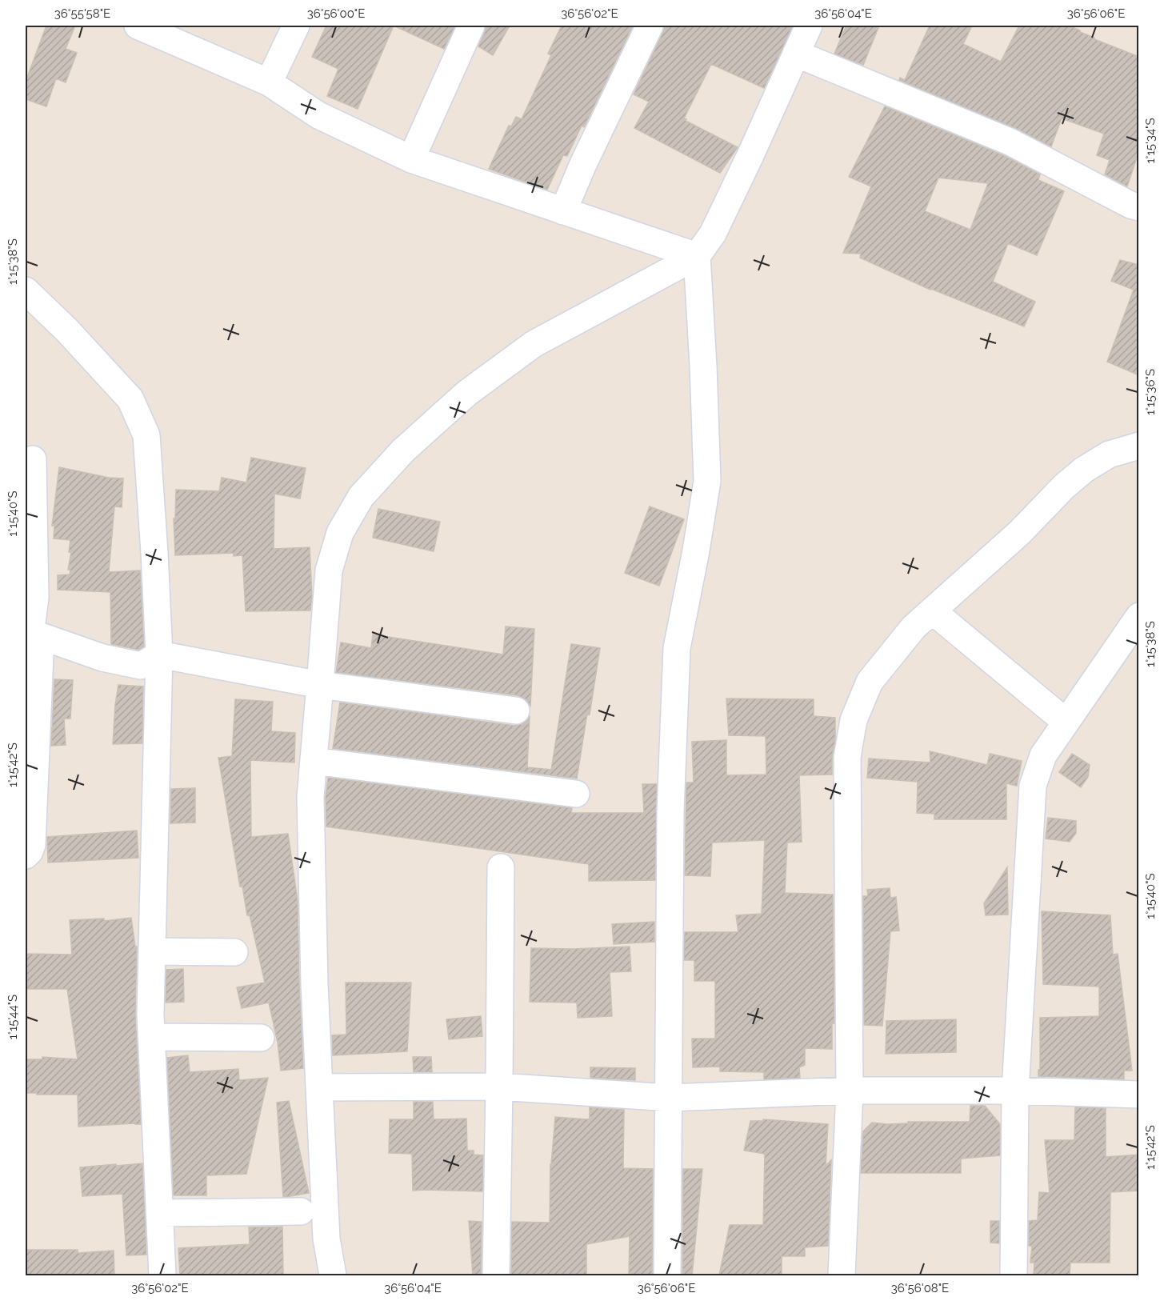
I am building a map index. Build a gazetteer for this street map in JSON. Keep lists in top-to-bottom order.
{
  "coordinates": [
    "36°55'58\"E",
    "36°56'00\"E",
    "36°56'02\"E",
    "36°56'04\"E",
    "36°56'06\"E",
    "1°15'34\"S",
    "1°15'38\"S",
    "1°15'36\"S",
    "1°15'40\"S",
    "1°15'42\"S",
    "1°15'44\"S",
    "36°56'08\"E"
  ]
}
